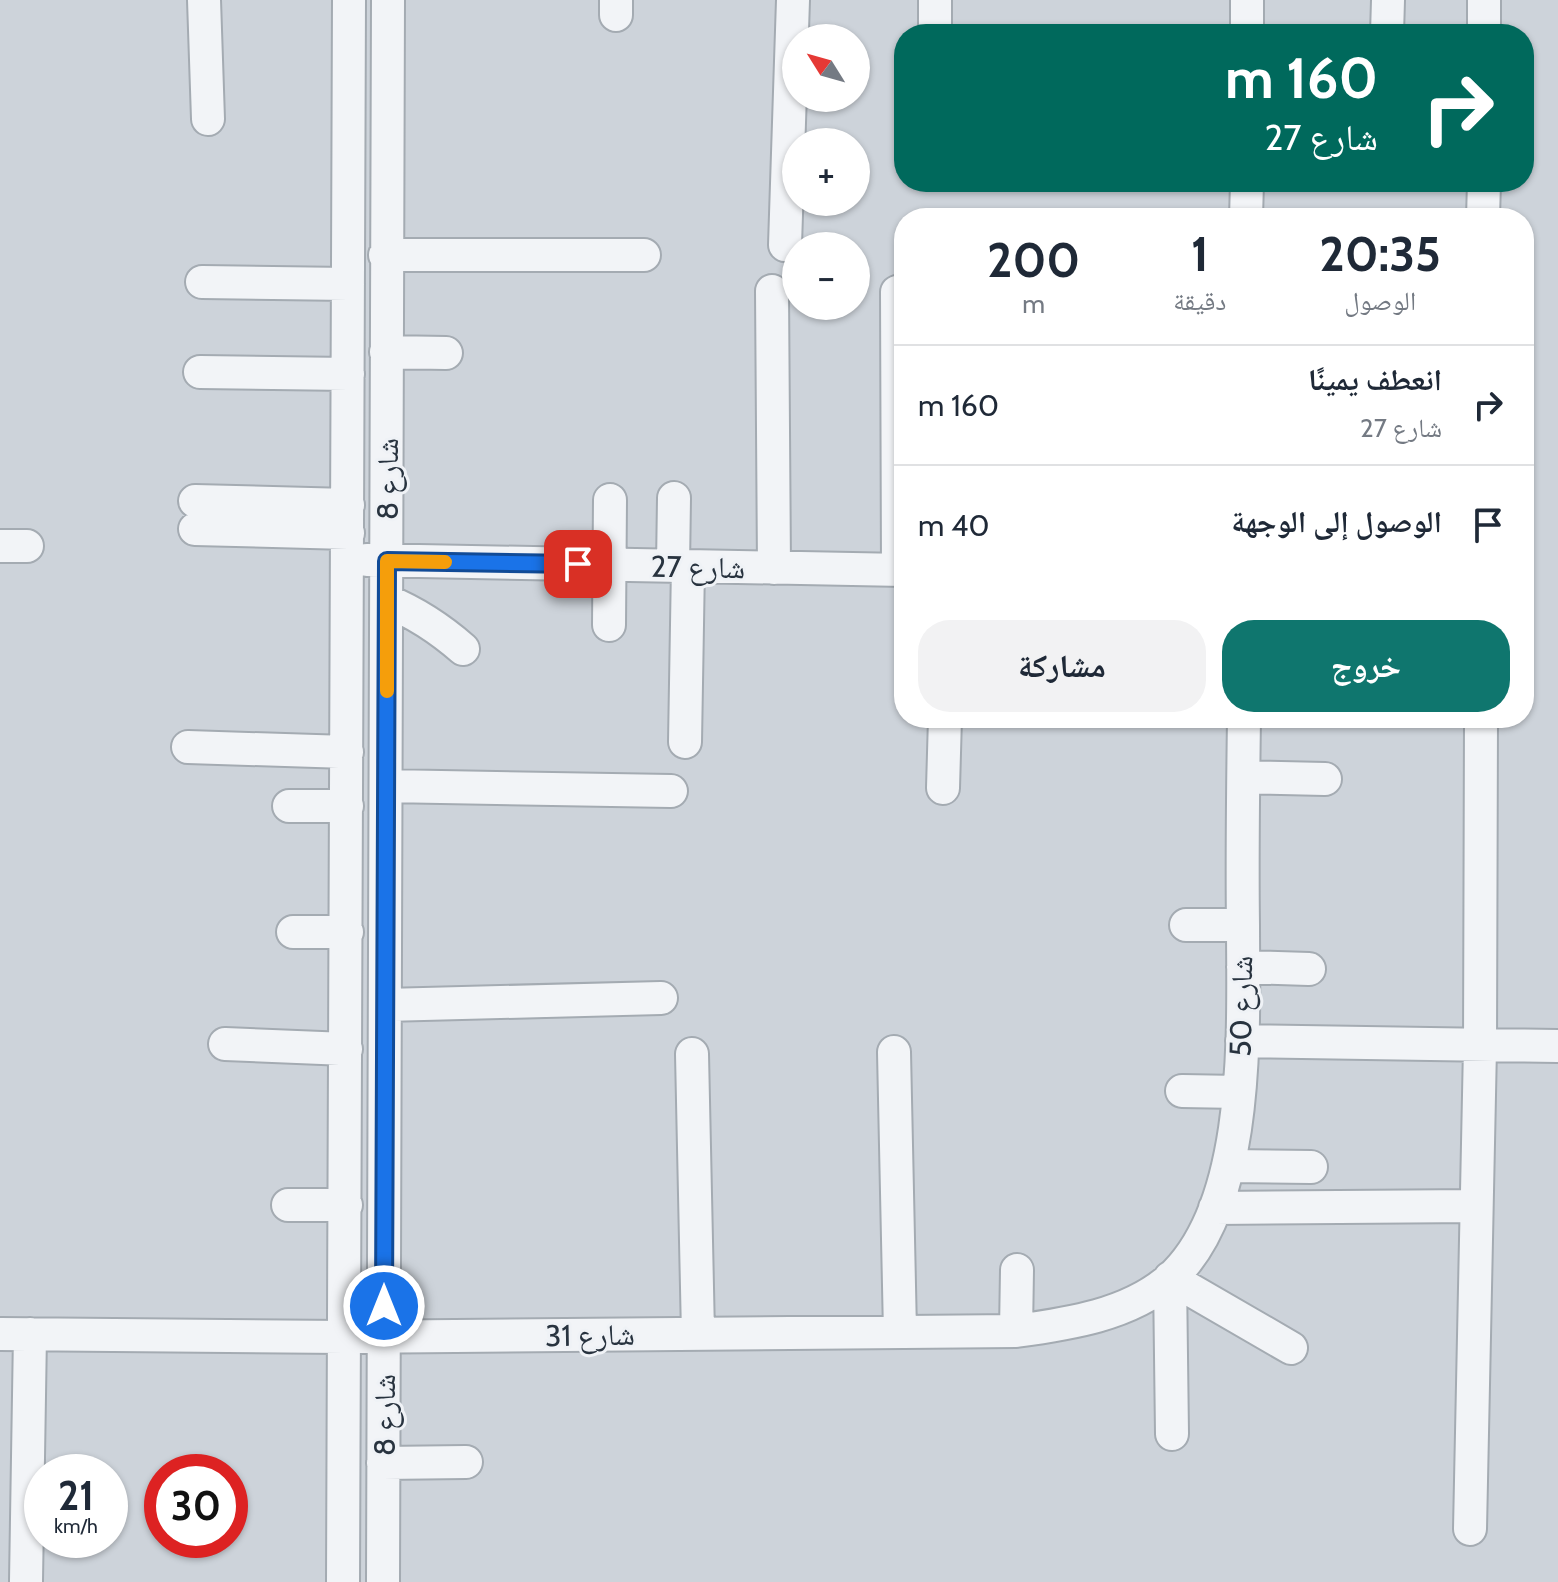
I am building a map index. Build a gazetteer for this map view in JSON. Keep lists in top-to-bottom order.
{
  "streets": {
    "street": [
      "شارع 8",
      "شارع 27",
      "شارع 50",
      "شارع 31"
    ]
  },
  "crossings": [
    ["شارع 8", "شارع 27"],
    ["شارع 8", "شارع 31"],
    ["شارع 50", "شارع 31"]
  ],
  "north": "top left",
  "page": {
    "map_buttons": ["+", "−"],
    "turn": ["160 m", "شارع 27"],
    "eta": [
      "20:35",
      "الوصول",
      "1",
      "دقيقة",
      "200",
      "m"
    ],
    "list": [
      {
        "name": "انعطف يمينًا",
        "note": "شارع 27",
        "value": "160 m"
      },
      {
        "name": "الوصول إلى الوجهة",
        "value": "40 m"
      }
    ],
    "buttons": ["خروج", "مشاركة"],
    "speed": "21 km/h",
    "limit": "30"
  }
}
